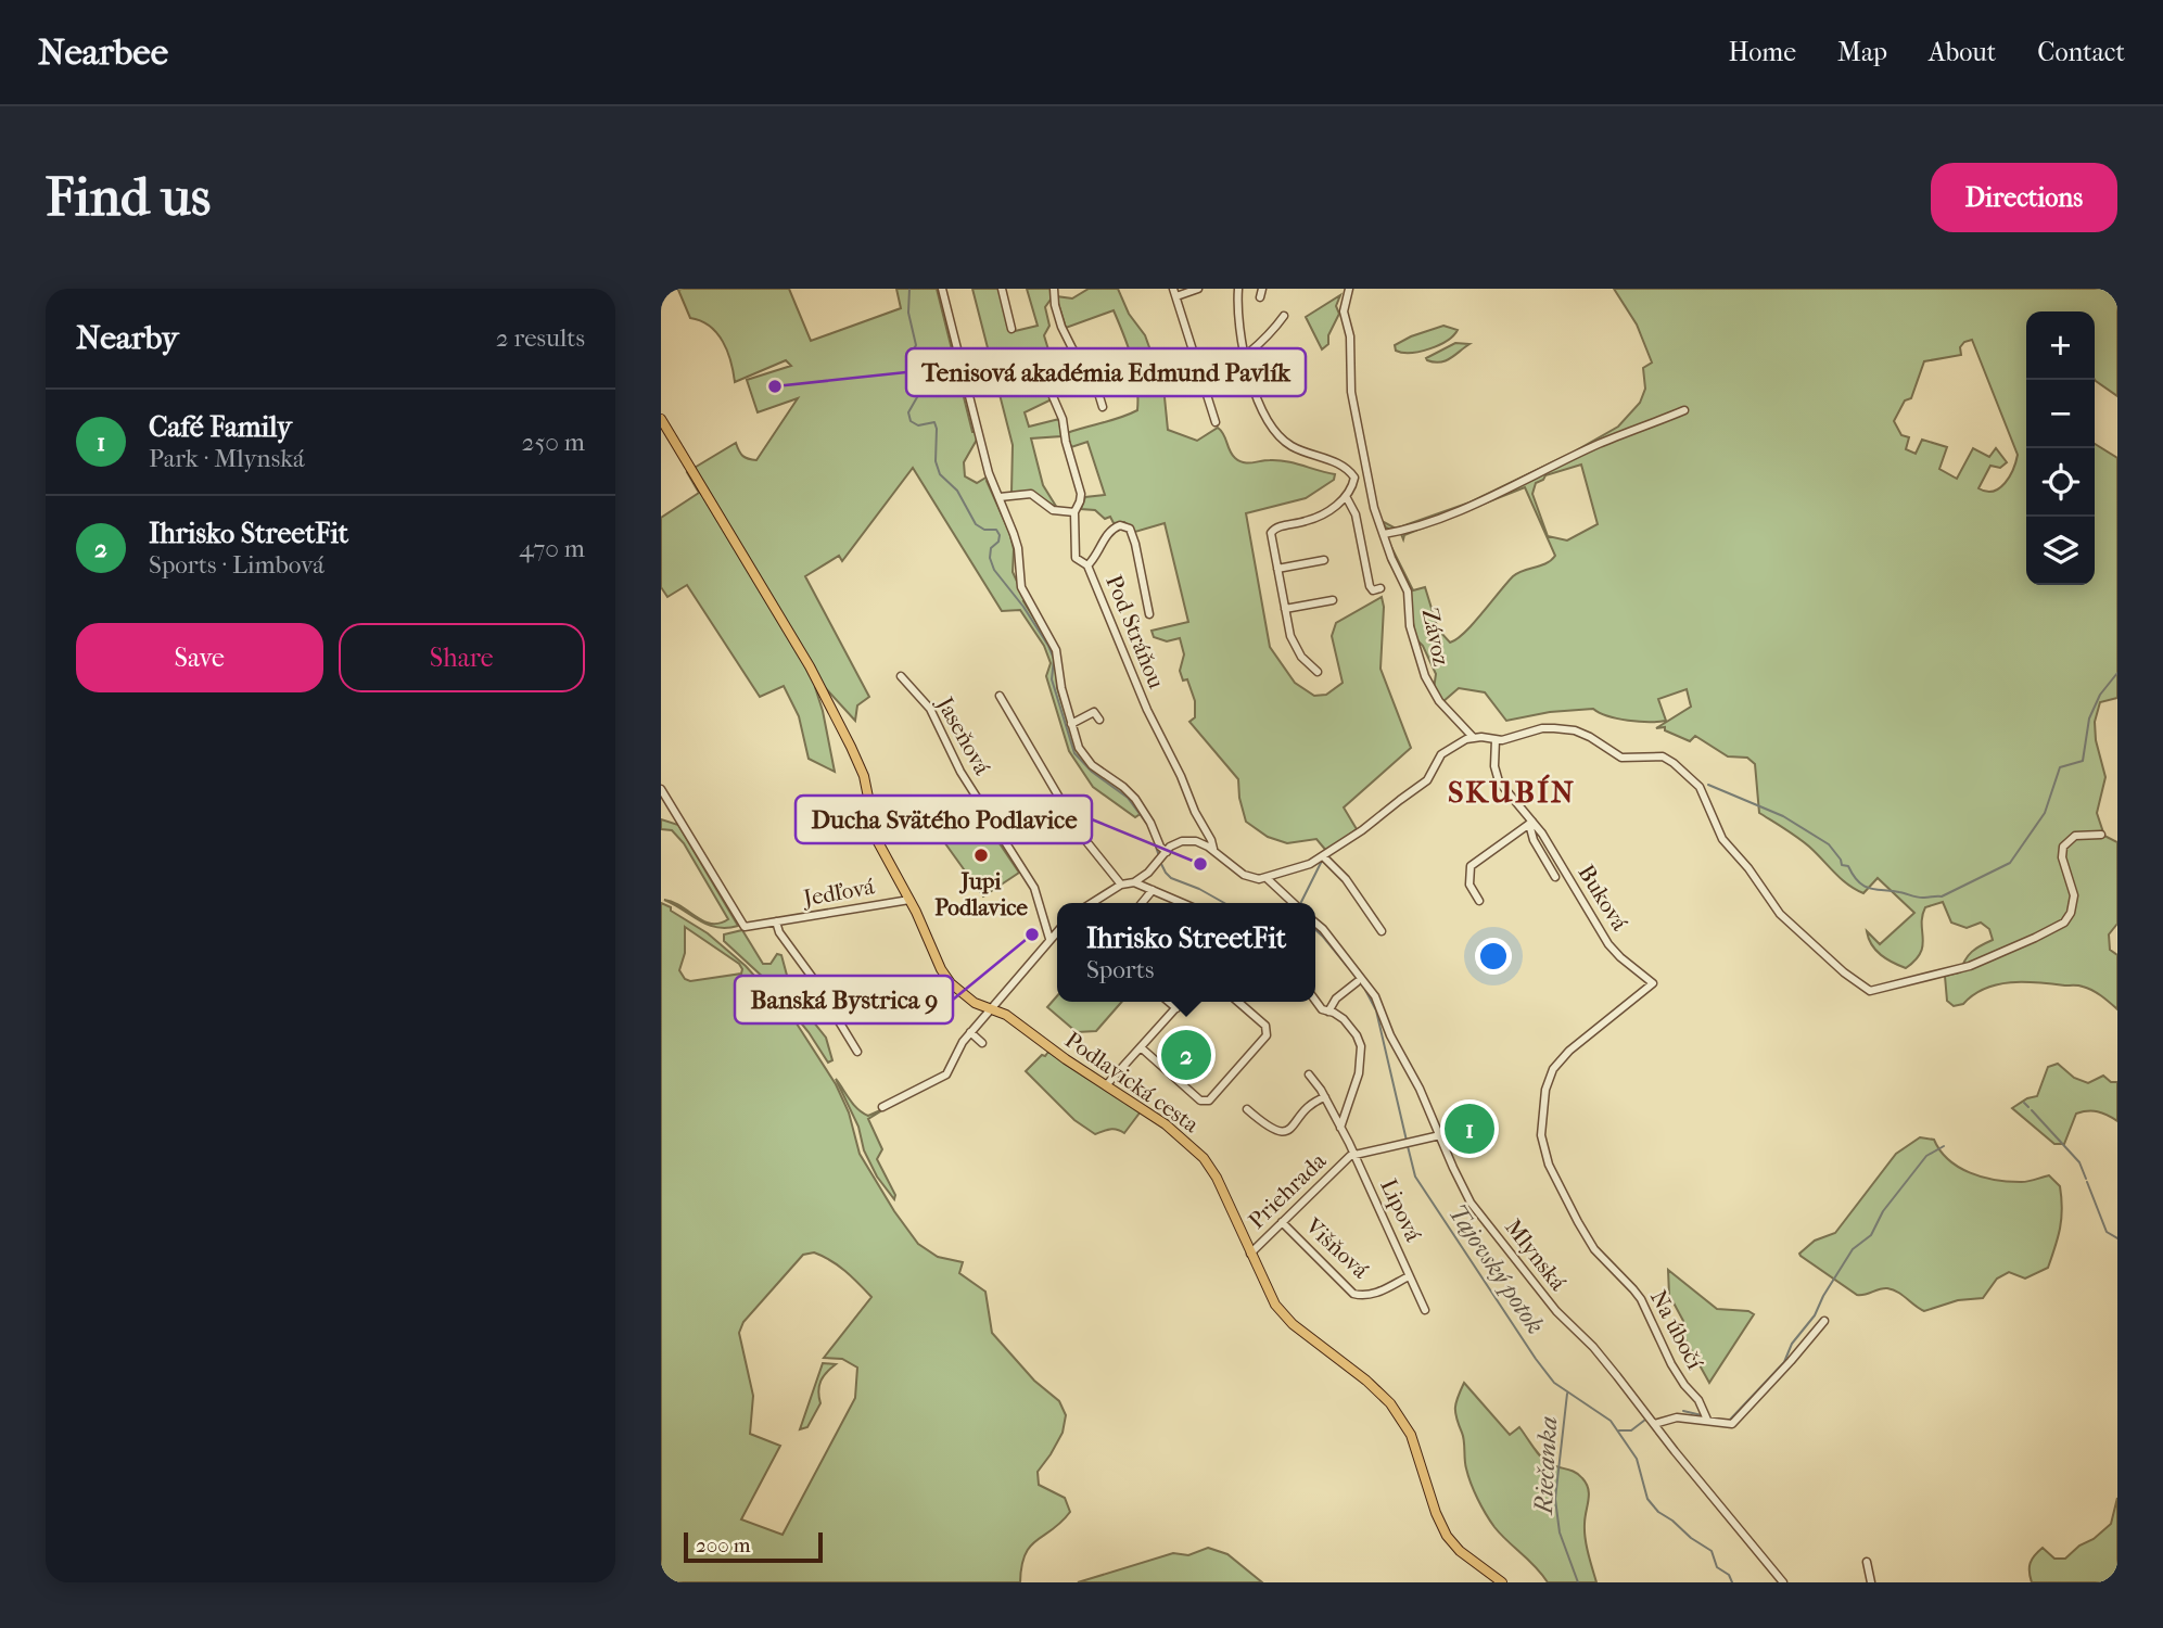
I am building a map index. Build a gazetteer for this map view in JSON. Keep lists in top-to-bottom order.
{
  "streets": {
    "main road": ["Podlavická cesta"],
    "street": [
      "Pod Stráňou",
      "Závoz",
      "Jaseňová",
      "Jedľová",
      "Buková",
      "Priehrada",
      "Lipová",
      "Višňová",
      "Mlynská",
      "Na úbočí"
    ]
  },
  "crossings": [
    ["Jedľová", "Podlavická cesta"],
    ["Buková", "Na úbočí"],
    ["Podlavická cesta", "Priehrada"],
    ["Priehrada", "Lipová"],
    ["Priehrada", "Višňová"],
    ["Priehrada", "Mlynská"],
    ["Lipová", "Višňová"]
  ],
  "districts": ["SKUBÍN"],
  "water": ["Tajovský potok", "Riečanka"],
  "places": [
    "Tenisová akadémia Edmund Pavlík",
    "Jupi Podlavice",
    "Ducha Svätého Podlavice",
    "Banská Bystrica 9"
  ],
  "scale_bar": "200 m",
  "page": {
    "header": "Nearbee",
    "nav": [
      "Home",
      "Map",
      "About",
      "Contact"
    ],
    "buttons": [
      "Directions",
      ["Save", "Share"]
    ],
    "title": "Find us",
    "heading": ["Nearby", "2 results"],
    "map_buttons": ["+", "−"],
    "list": [
      {
        "mark": "1",
        "name": "Café Family",
        "note": "Park · Mlynská",
        "value": "250 m"
      },
      {
        "mark": "2",
        "name": "Ihrisko StreetFit",
        "note": "Sports · Limbová",
        "value": "470 m"
      }
    ],
    "popup": ["Ihrisko StreetFit", "Sports"],
    "pins": ["2", "1"],
    "scale": "200 m"
  }
}
